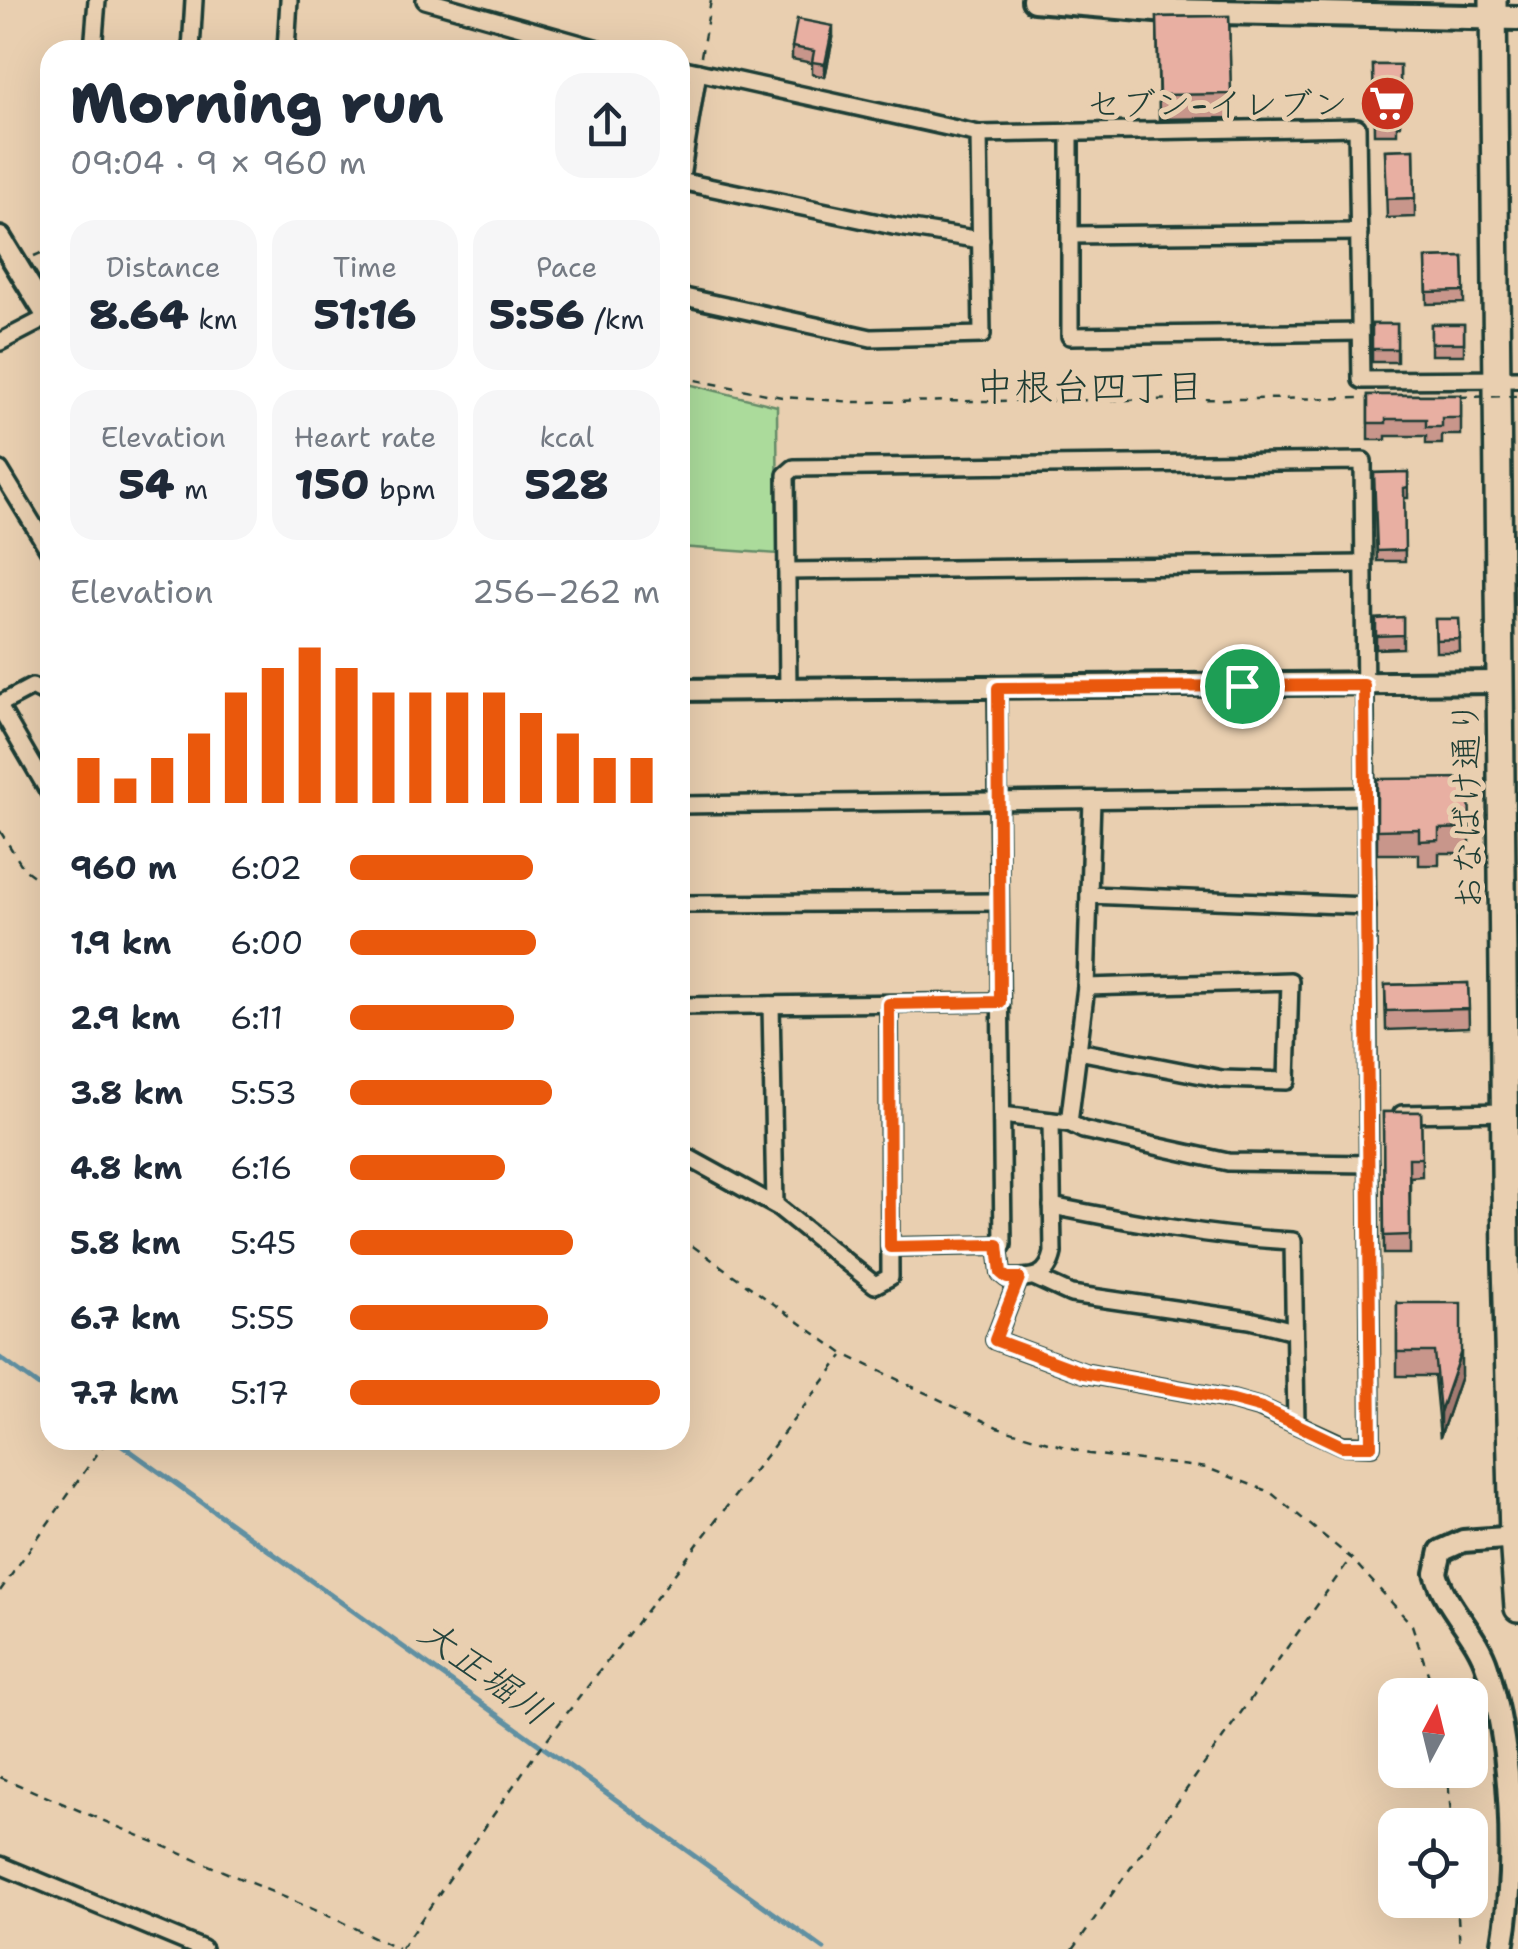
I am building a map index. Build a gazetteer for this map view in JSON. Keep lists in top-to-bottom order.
{
  "streets": {
    "main road": ["おなばけ通り"]
  },
  "districts": ["中根台四丁目"],
  "water": ["大正堀川"],
  "places": {
    "supermarket": ["セブン-イレブン"]
  },
  "north": "top",
  "page": {
    "heading": ["Morning run", "09:04 · 9 × 960 m"],
    "stats": [
      ["Distance", "8.64 km"],
      ["Time", "51:16"],
      ["Pace", "5:56 /km"],
      ["Elevation", "54 m"],
      ["Heart rate", "150 bpm"],
      ["kcal", "528"]
    ],
    "chart": ["Elevation", "256–262 m"],
    "list": [
      {
        "name": "960 m",
        "note": "6:02"
      },
      {
        "name": "1.9 km",
        "note": "6:00"
      },
      {
        "name": "2.9 km",
        "note": "6:11"
      },
      {
        "name": "3.8 km",
        "note": "5:53"
      },
      {
        "name": "4.8 km",
        "note": "6:16"
      },
      {
        "name": "5.8 km",
        "note": "5:45"
      },
      {
        "name": "6.7 km",
        "note": "5:55"
      },
      {
        "name": "7.7 km",
        "note": "5:17"
      }
    ]
  }
}
